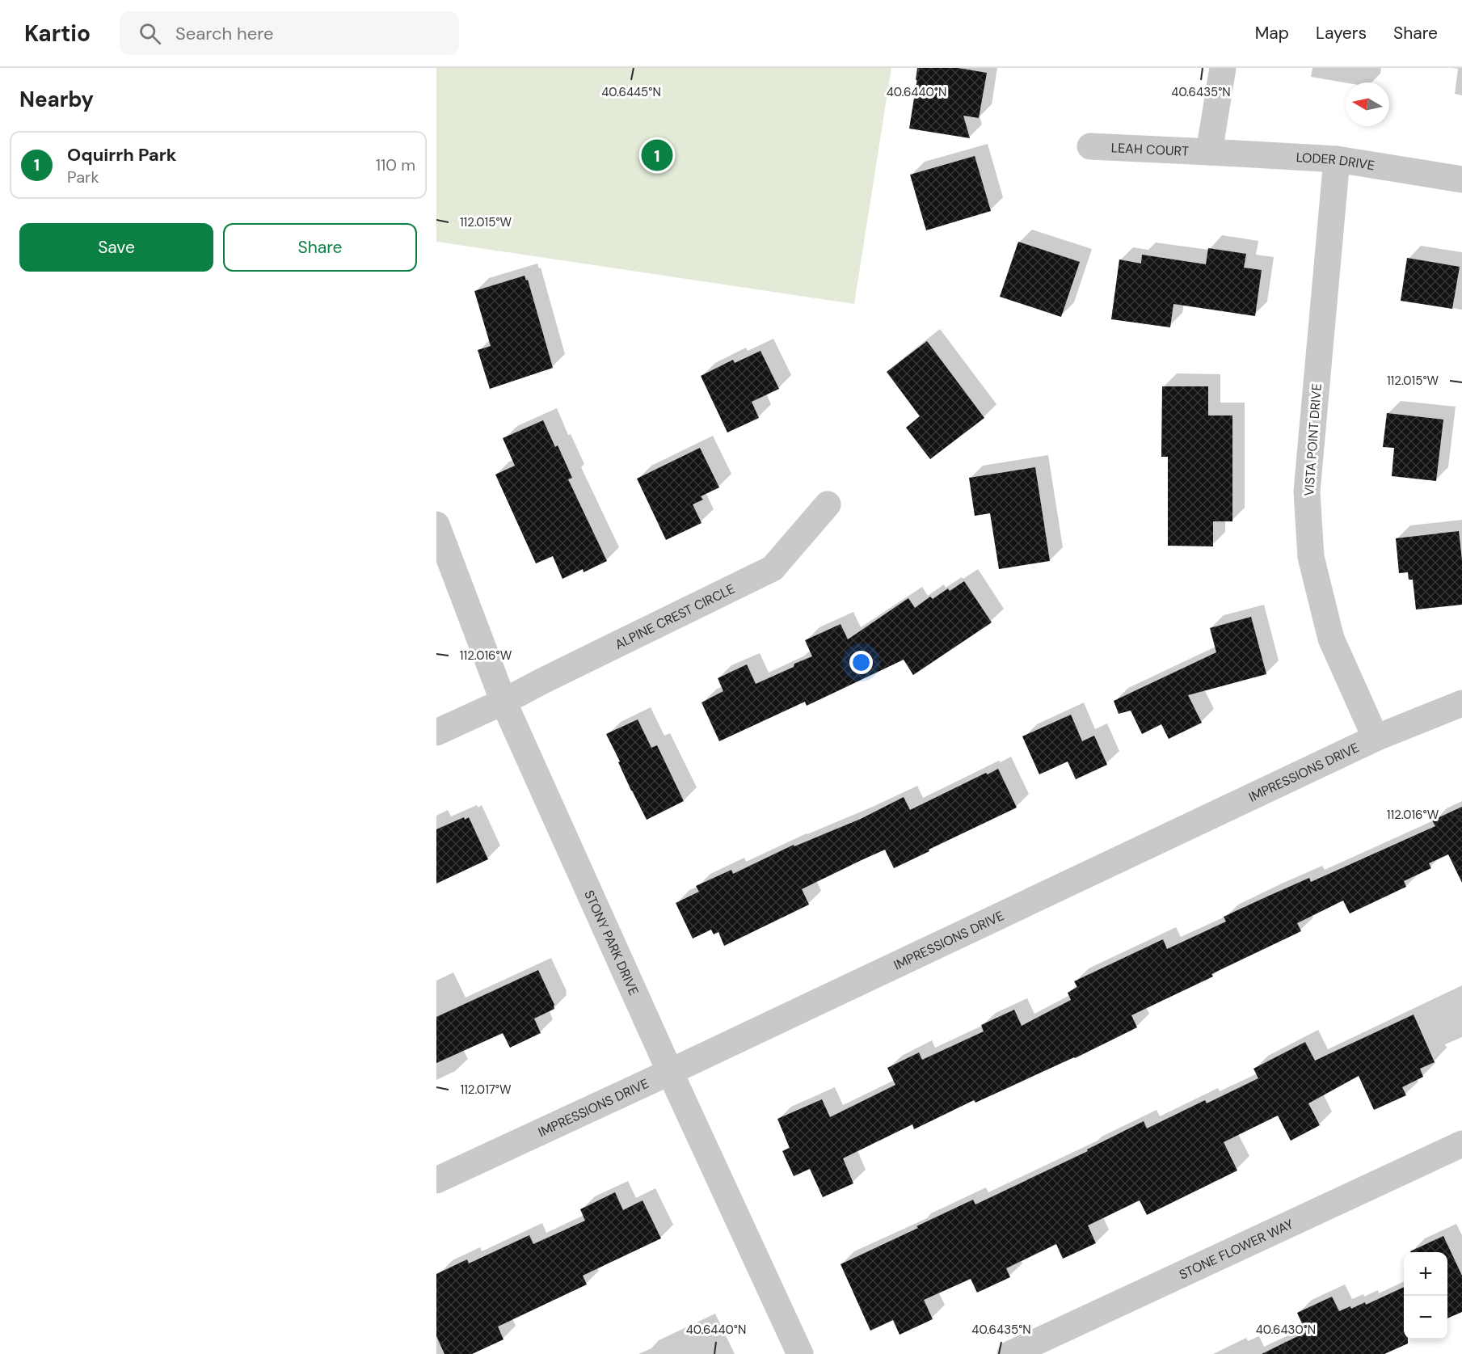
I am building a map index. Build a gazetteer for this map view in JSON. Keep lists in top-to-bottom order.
{
  "streets": {
    "street": [
      "LEAH COURT",
      "LODER DRIVE",
      "VISTA POINT DRIVE",
      "ALPINE CREST CIRCLE",
      "IMPRESSIONS DRIVE",
      "STONY PARK DRIVE",
      "STONE FLOWER WAY"
    ]
  },
  "crossings": [
    ["LEAH COURT", "LODER DRIVE"],
    ["LODER DRIVE", "VISTA POINT DRIVE"],
    ["VISTA POINT DRIVE", "IMPRESSIONS DRIVE"],
    ["ALPINE CREST CIRCLE", "STONY PARK DRIVE"],
    ["IMPRESSIONS DRIVE", "STONY PARK DRIVE"]
  ],
  "north": "left",
  "page": {
    "header": "Kartio",
    "search": "Search here",
    "nav": ["Map", "Layers", "Share"],
    "heading": "Nearby",
    "list": [
      {
        "mark": "1",
        "name": "Oquirrh Park",
        "note": "Park",
        "value": "110 m"
      }
    ],
    "pins": "1",
    "buttons": ["Save", "Share"],
    "map_buttons": ["+", "−"]
  },
  "coordinates": [
    "40.6445°N",
    "40.6440°N",
    "40.6435°N",
    "112.015°W",
    "112.016°W",
    "112.017°W",
    "40.6430°N"
  ]
}
